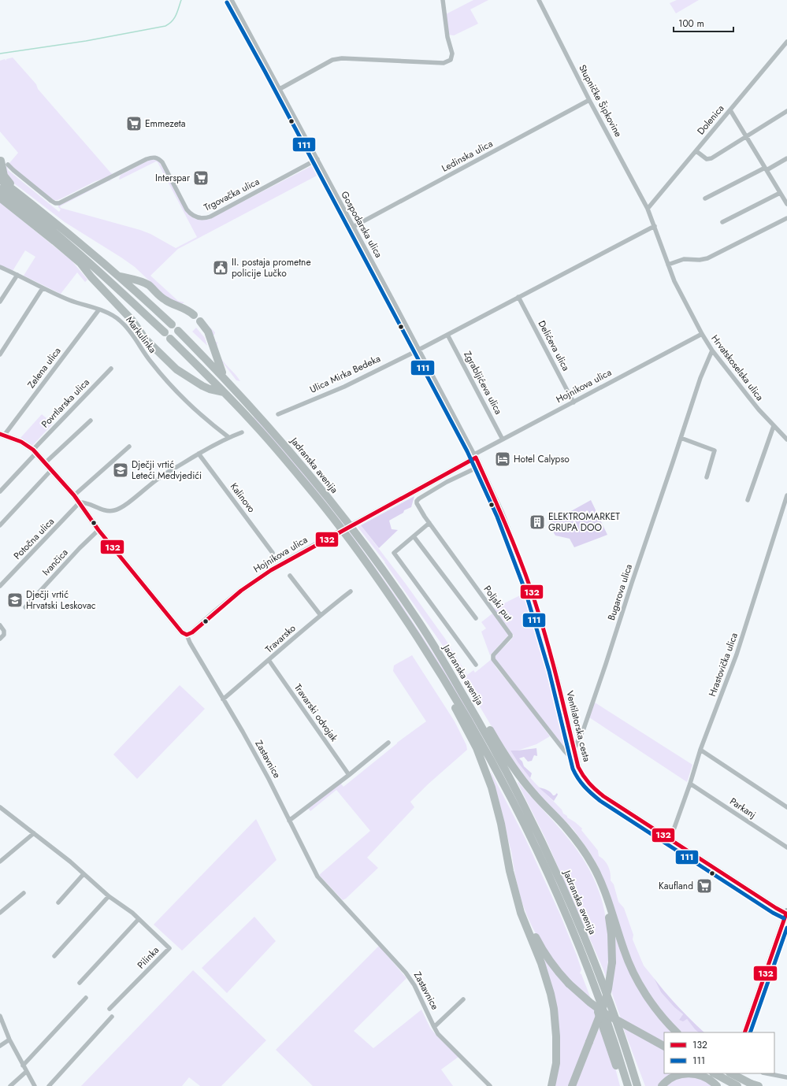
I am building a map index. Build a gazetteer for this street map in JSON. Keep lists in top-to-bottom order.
{
  "streets": {
    "highway": ["Jadranska avenija"],
    "main road": ["Hojnikova ulica", "Ventilatorska cesta", "Zastavnice"],
    "street": [
      "Stupničke Šipkovine",
      "Dolenica",
      "Ledinska ulica",
      "Trgovačka ulica",
      "Gospodarska ulica",
      "Markulinka",
      "Delićeva ulica",
      "Zelena ulica",
      "Hrvatskoselska ulica",
      "Ulica Mirka Bedeka",
      "Zgrabljićeva ulica",
      "Povrtlarska ulica",
      "Kalinovo",
      "Potočna ulica",
      "Ivančica",
      "Bugarova ulica",
      "Poljski put",
      "Travarsko",
      "Hrastovička ulica",
      "Travarski odvojak",
      "Parkanj",
      "Pilinka"
    ]
  },
  "crossings": [
    ["Stupničke Šipkovine", "Dolenica"],
    ["Stupničke Šipkovine", "Ledinska ulica"],
    ["Stupničke Šipkovine", "Hrvatskoselska ulica"],
    ["Dolenica", "Hrvatskoselska ulica"],
    ["Ledinska ulica", "Gospodarska ulica"],
    ["Trgovačka ulica", "Gospodarska ulica"],
    ["Gospodarska ulica", "Ulica Mirka Bedeka"],
    ["Gospodarska ulica", "Hojnikova ulica"],
    ["Gospodarska ulica", "Ventilatorska cesta"],
    ["Markulinka", "Zelena ulica"],
    ["Delićeva ulica", "Hojnikova ulica"],
    ["Hrvatskoselska ulica", "Hojnikova ulica"],
    ["Hrvatskoselska ulica", "Bugarova ulica"],
    ["Zgrabljićeva ulica", "Hojnikova ulica"],
    ["Hojnikova ulica", "Ventilatorska cesta"],
    ["Hojnikova ulica", "Zastavnice"],
    ["Potočna ulica", "Zastavnice"],
    ["Ivančica", "Zastavnice"],
    ["Bugarova ulica", "Ventilatorska cesta"],
    ["Poljski put", "Ventilatorska cesta"],
    ["Travarsko", "Travarski odvojak"],
    ["Travarsko", "Zastavnice"],
    ["Hrastovička ulica", "Ventilatorska cesta"],
    ["Hrastovička ulica", "Parkanj"]
  ],
  "places": {
    "supermarket": ["Emmezeta", "Interspar", "Kaufland"],
    "public building": ["II. postaja prometne policije Lučko"],
    "hotel": ["Hotel Calypso"],
    "school or university": ["Dječji vrtić Leteći Medvjedići", "Dječji vrtić Hrvatski Leskovac"],
    "building": ["ELEKTROMARKET GRUPA DOO"]
  },
  "lines": ["transit line 111", "transit line 132"],
  "legend": ["132", "111"],
  "scale_bar": "100 m"
}
